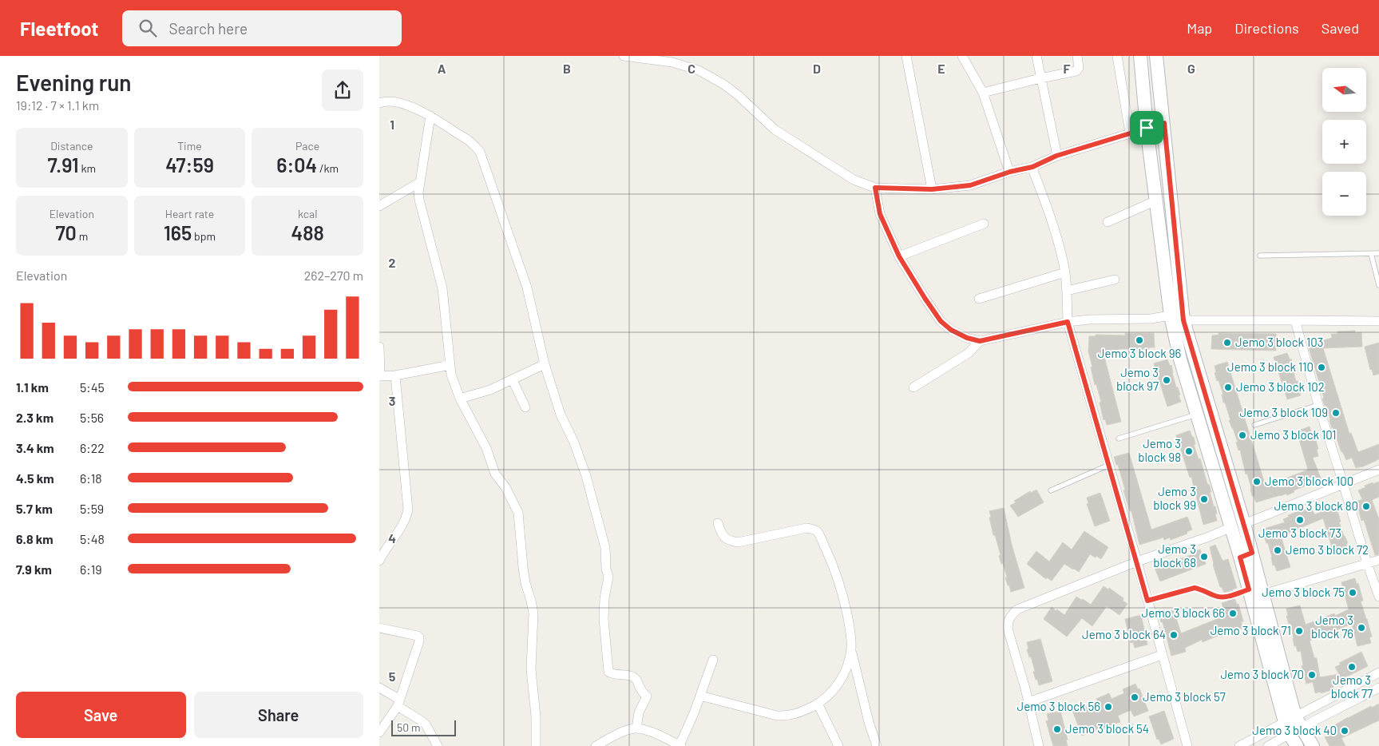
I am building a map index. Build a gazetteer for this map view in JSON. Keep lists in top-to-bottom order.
{
  "places": [
    "Jemo 3 block 96",
    "Jemo 3 block 103",
    "Jemo 3 block 110",
    "Jemo 3 block 97",
    "Jemo 3 block 102",
    "Jemo 3 block 109",
    "Jemo 3 block 101",
    "Jemo 3 block 98",
    "Jemo 3 block 100",
    "Jemo 3 block 99",
    "Jemo 3 block 80",
    "Jemo 3 block 73",
    "Jemo 3 block 72",
    "Jemo 3 block 68",
    "Jemo 3 block 75",
    "Jemo 3 block 66",
    "Jemo 3 block 76",
    "Jemo 3 block 71",
    "Jemo 3 block 64",
    "Jemo 3 block 77",
    "Jemo 3 block 70",
    "Jemo 3 block 57",
    "Jemo 3 block 56",
    "Jemo 3 block 54",
    "Jemo 3 block 40"
  ],
  "scale_bar": "50 m",
  "north": "left",
  "page": {
    "header": "Fleetfoot",
    "search": "Search here",
    "nav": ["Map", "Directions", "Saved"],
    "heading": ["Evening run", "19:12 · 7 × 1.1 km"],
    "map_buttons": ["+", "−"],
    "stats": [
      ["Distance", "7.91 km"],
      ["Time", "47:59"],
      ["Pace", "6:04 /km"],
      ["Elevation", "70 m"],
      ["Heart rate", "165 bpm"],
      ["kcal", "488"]
    ],
    "chart": ["Elevation", "262–270 m"],
    "list": [
      {
        "name": "1.1 km",
        "note": "5:45"
      },
      {
        "name": "2.3 km",
        "note": "5:56"
      },
      {
        "name": "3.4 km",
        "note": "6:22"
      },
      {
        "name": "4.5 km",
        "note": "6:18"
      },
      {
        "name": "5.7 km",
        "note": "5:59"
      },
      {
        "name": "6.8 km",
        "note": "5:48"
      },
      {
        "name": "7.9 km",
        "note": "6:19"
      }
    ],
    "buttons": ["Save", "Share"],
    "scale": "50 m"
  },
  "grid": {
    "columns": [
      "A",
      "B",
      "C",
      "D",
      "E",
      "F",
      "G"
    ],
    "rows": [
      "1",
      "2",
      "3",
      "4",
      "5"
    ]
  }
}
